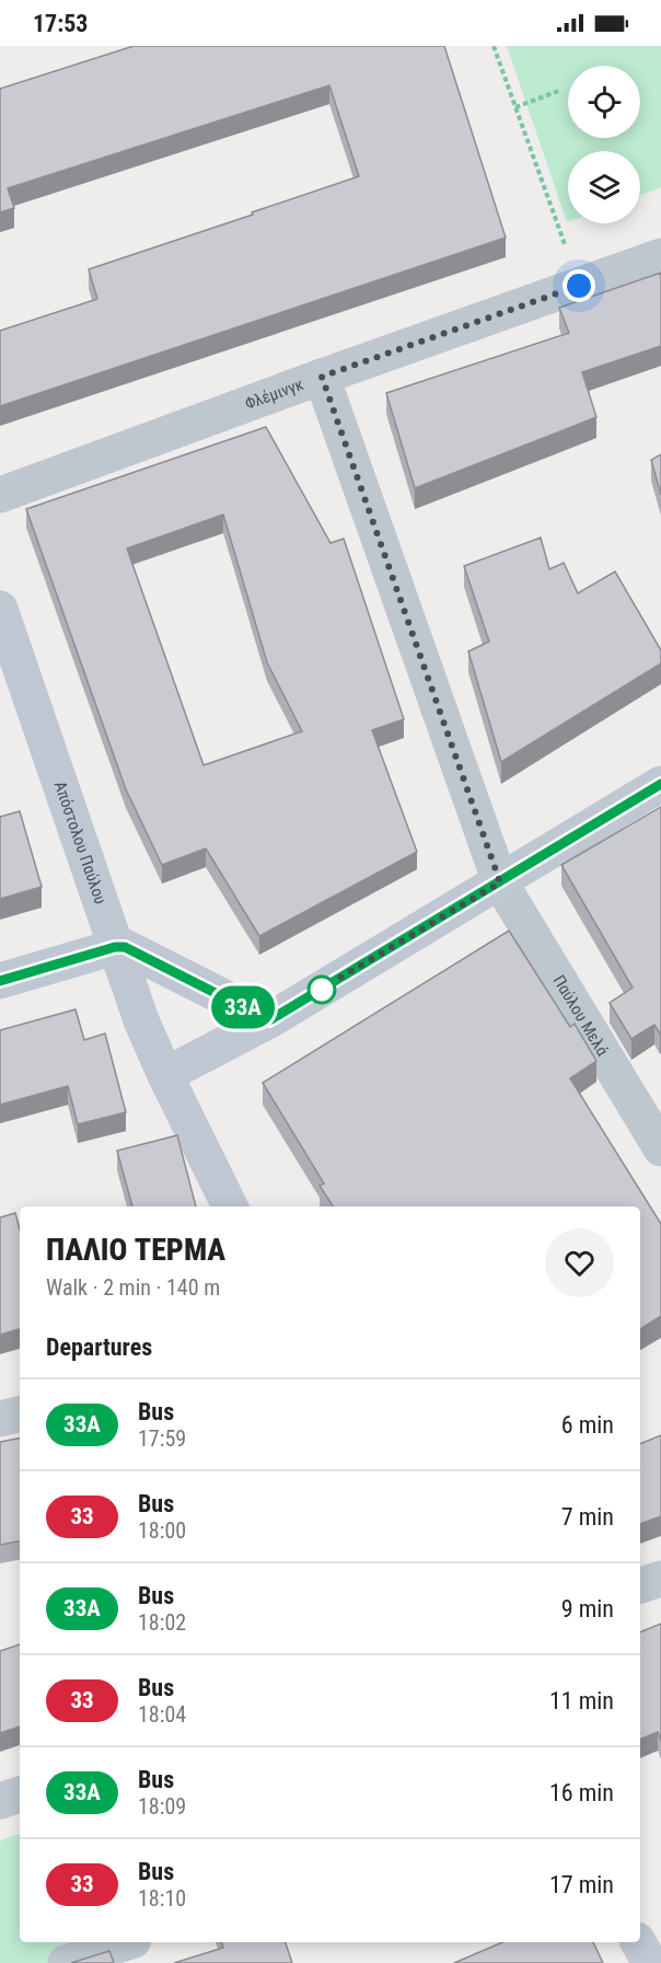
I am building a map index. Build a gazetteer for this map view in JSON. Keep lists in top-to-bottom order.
{
  "streets": {
    "street": ["Φλέμινγκ", "Απόστολου Παύλου", "Παύλου Μελά"]
  },
  "crossings": [
    ["Φλέμινγκ", "Παύλου Μελά"]
  ],
  "lines": ["bus line 33A"],
  "page": {
    "status": "17:53",
    "on_map": "33A",
    "heading": [
      ["ΠΑΛΙΟ ΤΕΡΜΑ", "Walk · 2 min · 140 m"],
      "Departures"
    ],
    "list": [
      {
        "mark": "33A",
        "name": "Bus",
        "note": "17:59",
        "value": "6 min"
      },
      {
        "mark": "33",
        "name": "Bus",
        "note": "18:00",
        "value": "7 min"
      },
      {
        "mark": "33A",
        "name": "Bus",
        "note": "18:02",
        "value": "9 min"
      },
      {
        "mark": "33",
        "name": "Bus",
        "note": "18:04",
        "value": "11 min"
      },
      {
        "mark": "33A",
        "name": "Bus",
        "note": "18:09",
        "value": "16 min"
      },
      {
        "mark": "33",
        "name": "Bus",
        "note": "18:10",
        "value": "17 min"
      }
    ]
  }
}
